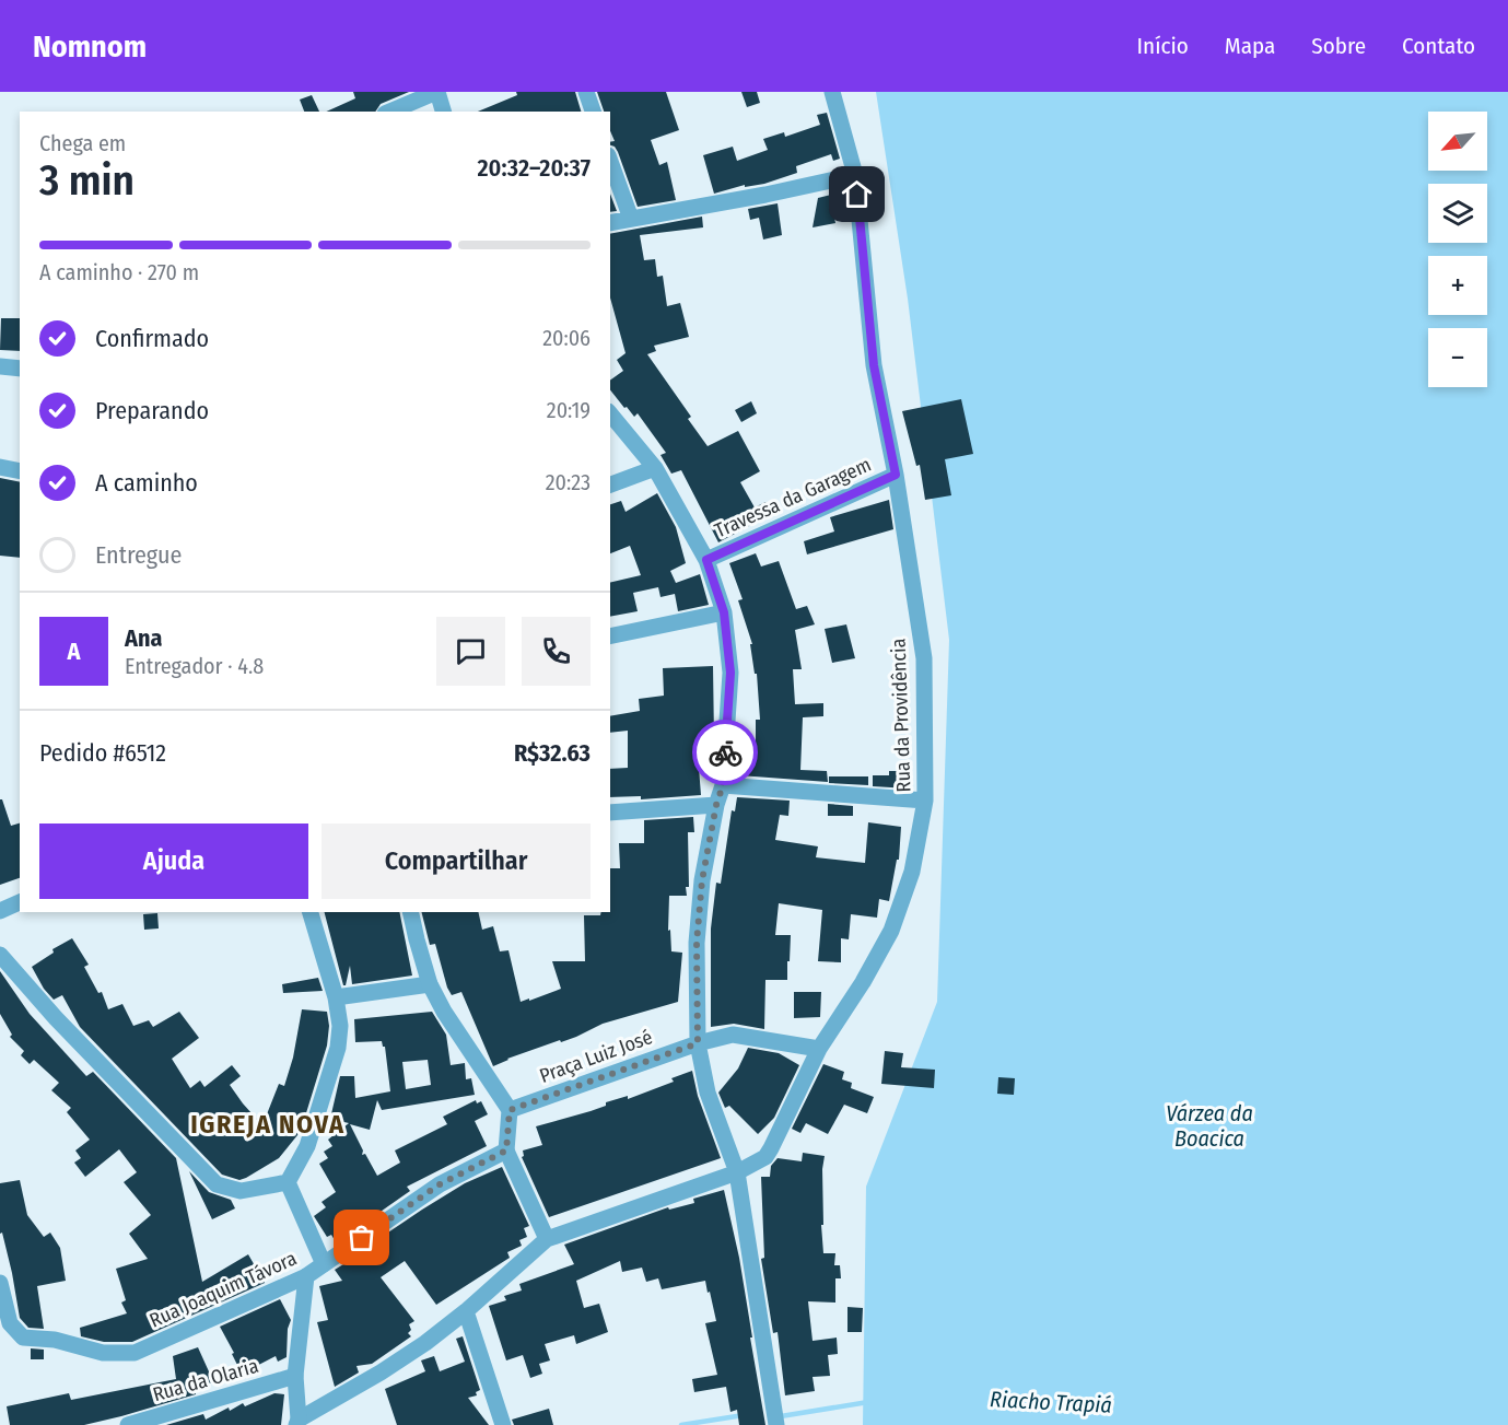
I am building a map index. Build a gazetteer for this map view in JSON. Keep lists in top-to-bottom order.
{
  "streets": {
    "street": [
      "Travessa da Garagem",
      "Rua da Providência",
      "Praça Luiz José",
      "Rua Joaquim Távora",
      "Rua da Olaria"
    ]
  },
  "crossings": [
    ["Travessa da Garagem", "Rua da Providência"],
    ["Rua da Providência", "Praça Luiz José"]
  ],
  "districts": ["IGREJA NOVA"],
  "water": ["Várzea da Boacica", "Riacho Trapiá"],
  "north": "bottom left",
  "page": {
    "header": "Nomnom",
    "nav": [
      "Início",
      "Mapa",
      "Sobre",
      "Contato"
    ],
    "map_buttons": ["+", "−"],
    "heading": ["3 min", "Chega em", "20:32–20:37"],
    "panel": [
      "Ana",
      "Entregador · 4.8",
      "Pedido #6512",
      "R$32.63"
    ],
    "bar": "A caminho · 270 m",
    "list": [
      ["Confirmado", "20:06"],
      ["Preparando", "20:19"],
      ["A caminho", "20:23"],
      "Entregue"
    ],
    "round": "A",
    "buttons": ["Ajuda", "Compartilhar"]
  }
}
